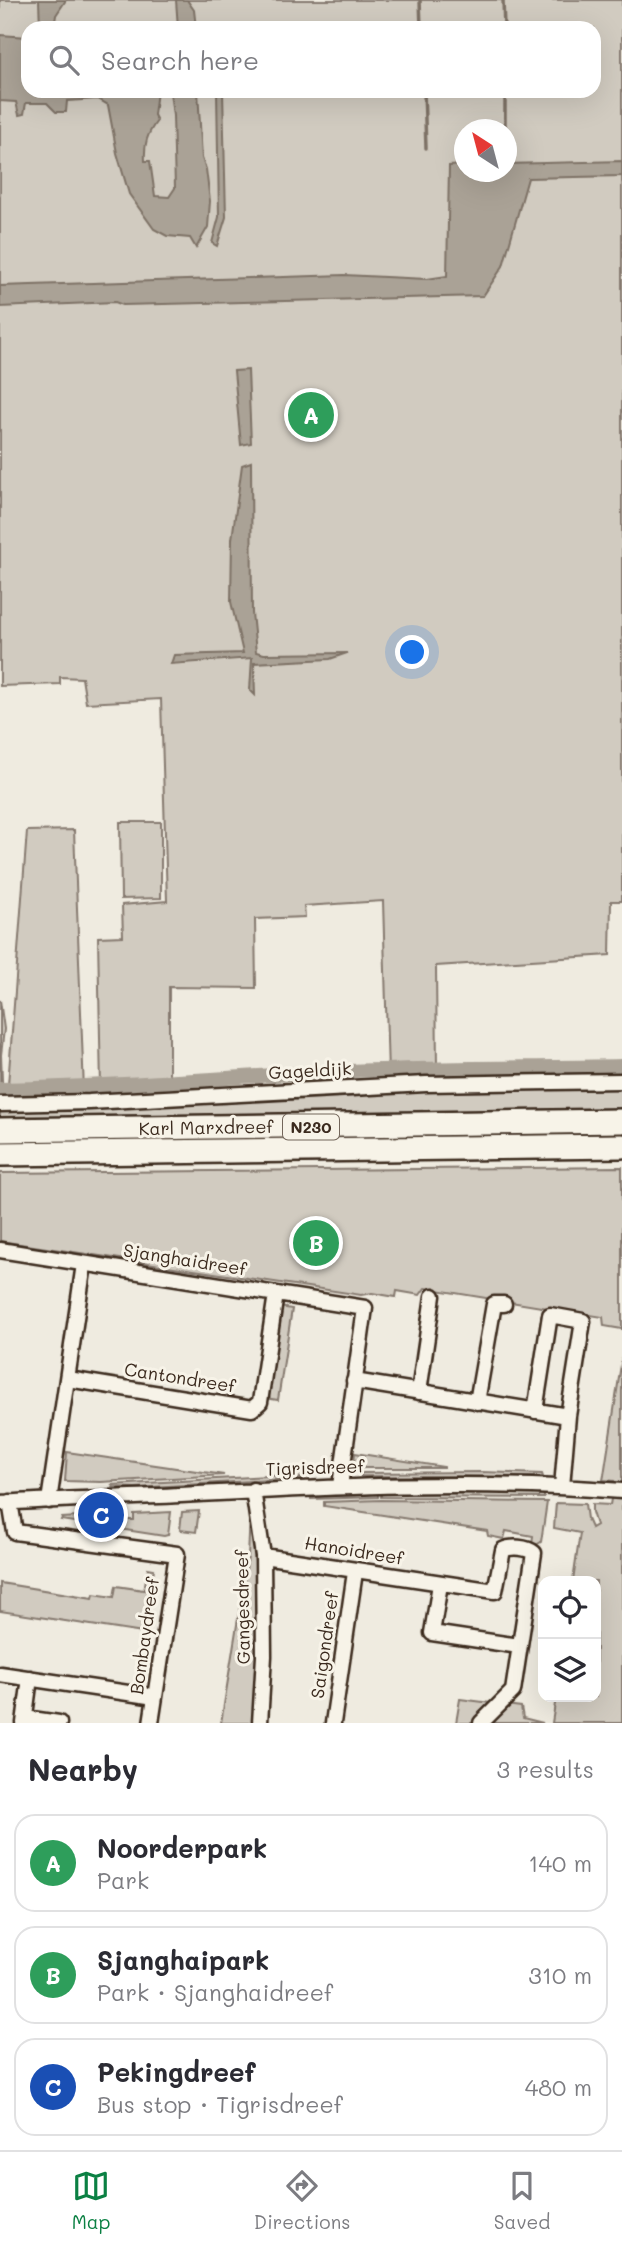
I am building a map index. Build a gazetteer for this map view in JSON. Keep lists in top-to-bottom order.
{
  "streets": {
    "highway": ["N230", "Karl Marxdreef"],
    "street": [
      "Gageldijk",
      "Sjanghaidreef",
      "Cantondreef",
      "Tigrisdreef",
      "Hanoidreef",
      "Gangesdreef",
      "Bombaydreef",
      "Saigondreef"
    ]
  },
  "crossings": [
    ["Sjanghaidreef", "Cantondreef"],
    ["Tigrisdreef", "Gangesdreef"],
    ["Tigrisdreef", "Bombaydreef"],
    ["Hanoidreef", "Gangesdreef"],
    ["Hanoidreef", "Saigondreef"]
  ],
  "north": "top left",
  "page": {
    "search": "Search here",
    "pins": ["A", "B", "C"],
    "heading": ["Nearby", "3 results"],
    "list": [
      {
        "mark": "A",
        "name": "Noorderpark",
        "note": "Park",
        "value": "140 m"
      },
      {
        "mark": "B",
        "name": "Sjanghaipark",
        "note": "Park · Sjanghaidreef",
        "value": "310 m"
      },
      {
        "mark": "C",
        "name": "Pekingdreef",
        "note": "Bus stop · Tigrisdreef",
        "value": "480 m"
      }
    ],
    "nav": ["Map", "Directions", "Saved"]
  }
}
